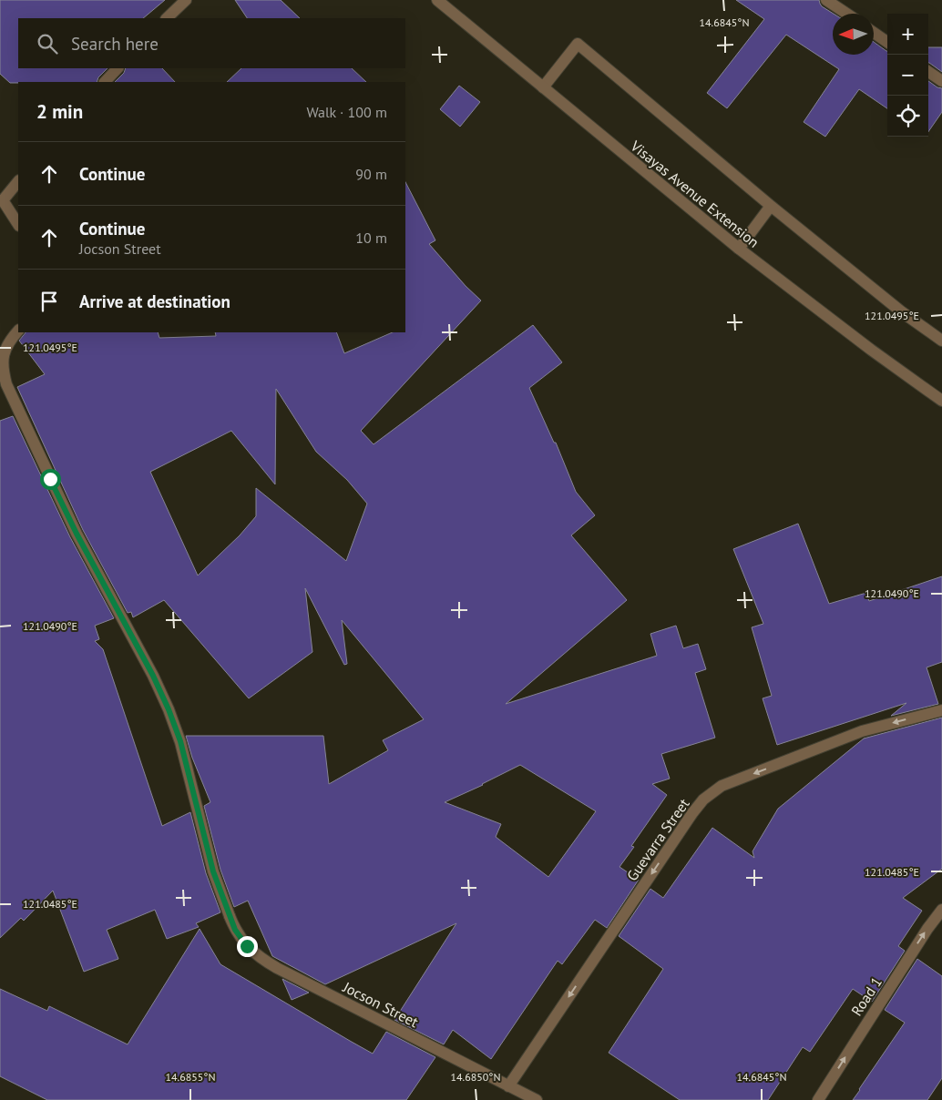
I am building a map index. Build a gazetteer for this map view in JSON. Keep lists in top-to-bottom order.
{
  "streets": {
    "street": [
      "Visayas Avenue Extension",
      "Guevarra Street",
      "Road 1",
      "Jocson Street"
    ]
  },
  "crossings": [
    ["Guevarra Street", "Jocson Street"]
  ],
  "one_way": ["Guevarra Street", "Road 1"],
  "north": "left",
  "page": {
    "map_buttons": ["+", "−"],
    "search": "Search here",
    "heading": ["2 min", "Walk · 100 m"],
    "list": [
      ["Continue", "90 m"],
      ["Continue", "Jocson Street", "10 m"],
      "Arrive at destination"
    ]
  },
  "coordinates": [
    "14.6845°N",
    "121.0495°E",
    "121.0490°E",
    "121.0485°E",
    "14.6855°N",
    "14.6850°N"
  ]
}
